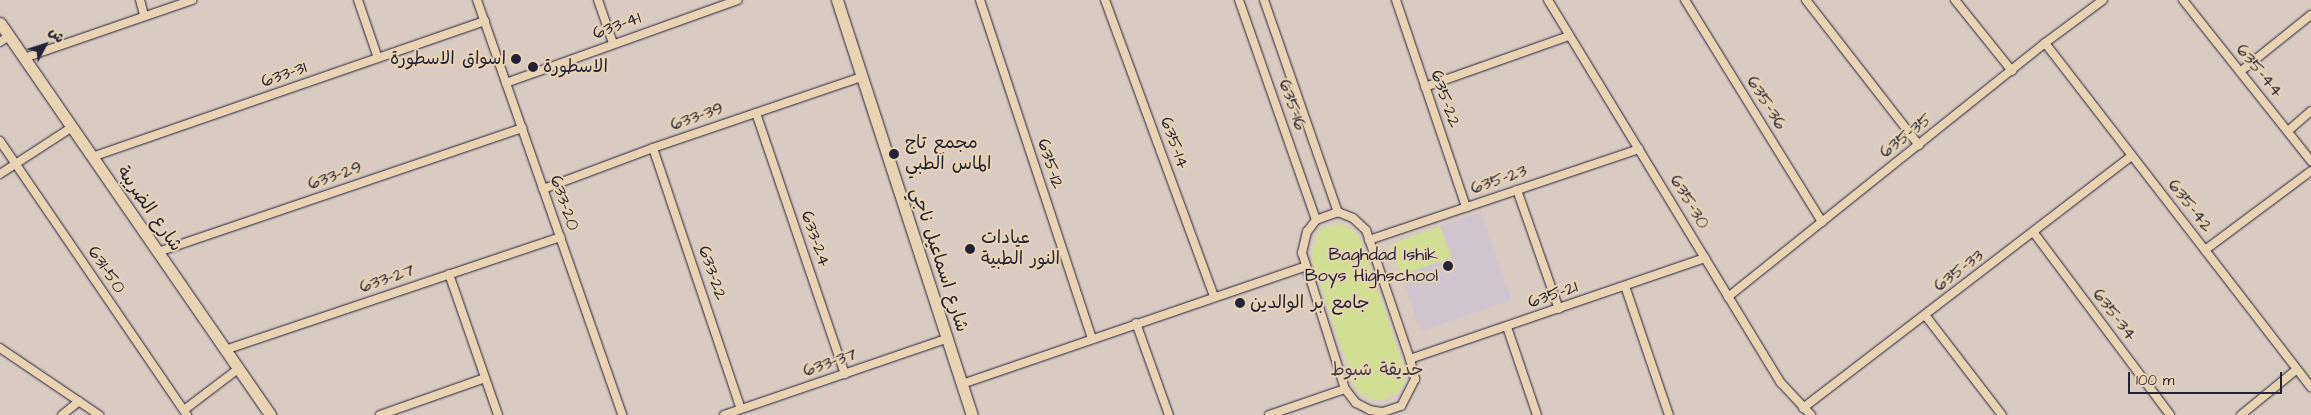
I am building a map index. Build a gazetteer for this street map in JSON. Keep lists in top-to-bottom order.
{
  "streets": {
    "street": [
      "633-41",
      "635-44",
      "633-31",
      "635-22",
      "635-36",
      "635-16",
      "633-39",
      "635-35",
      "635-14",
      "635-12",
      "633-29",
      "635-23",
      "635-30",
      "633-20",
      "635-42",
      "شارع الضريبة",
      "633-24",
      "شارع اسماعيل ناجي",
      "631-50",
      "635-33",
      "633-22",
      "633-27",
      "635-21",
      "635-34",
      "633-37"
    ]
  },
  "crossings": [
    ["633-41", "633-20"],
    ["633-31", "633-20"],
    ["633-31", "شارع الضريبة"],
    ["635-22", "635-23"],
    ["635-36", "635-35"],
    ["633-39", "633-20"],
    ["633-39", "633-24"],
    ["633-39", "شارع اسماعيل ناجي"],
    ["633-39", "633-22"],
    ["635-35", "635-30"],
    ["635-35", "635-42"],
    ["633-29", "633-20"],
    ["633-29", "شارع الضريبة"],
    ["635-23", "635-30"],
    ["635-30", "635-33"],
    ["635-30", "635-21"],
    ["633-20", "633-27"],
    ["635-42", "635-33"],
    ["شارع الضريبة", "633-27"],
    ["633-24", "633-37"],
    ["شارع اسماعيل ناجي", "633-37"],
    ["635-33", "635-34"],
    ["633-22", "633-37"]
  ],
  "parks": ["حديقة شبوط"],
  "places": [
    "اسواق الاسطورة",
    "الاسطورة",
    "مجمع تاج الماس الطبي",
    "عيادات النور الطبية",
    "Baghdad Ishik Boys Highschool",
    "جامع بر الوالدين"
  ],
  "scale_bar": "100 m",
  "north": "top right"
}
